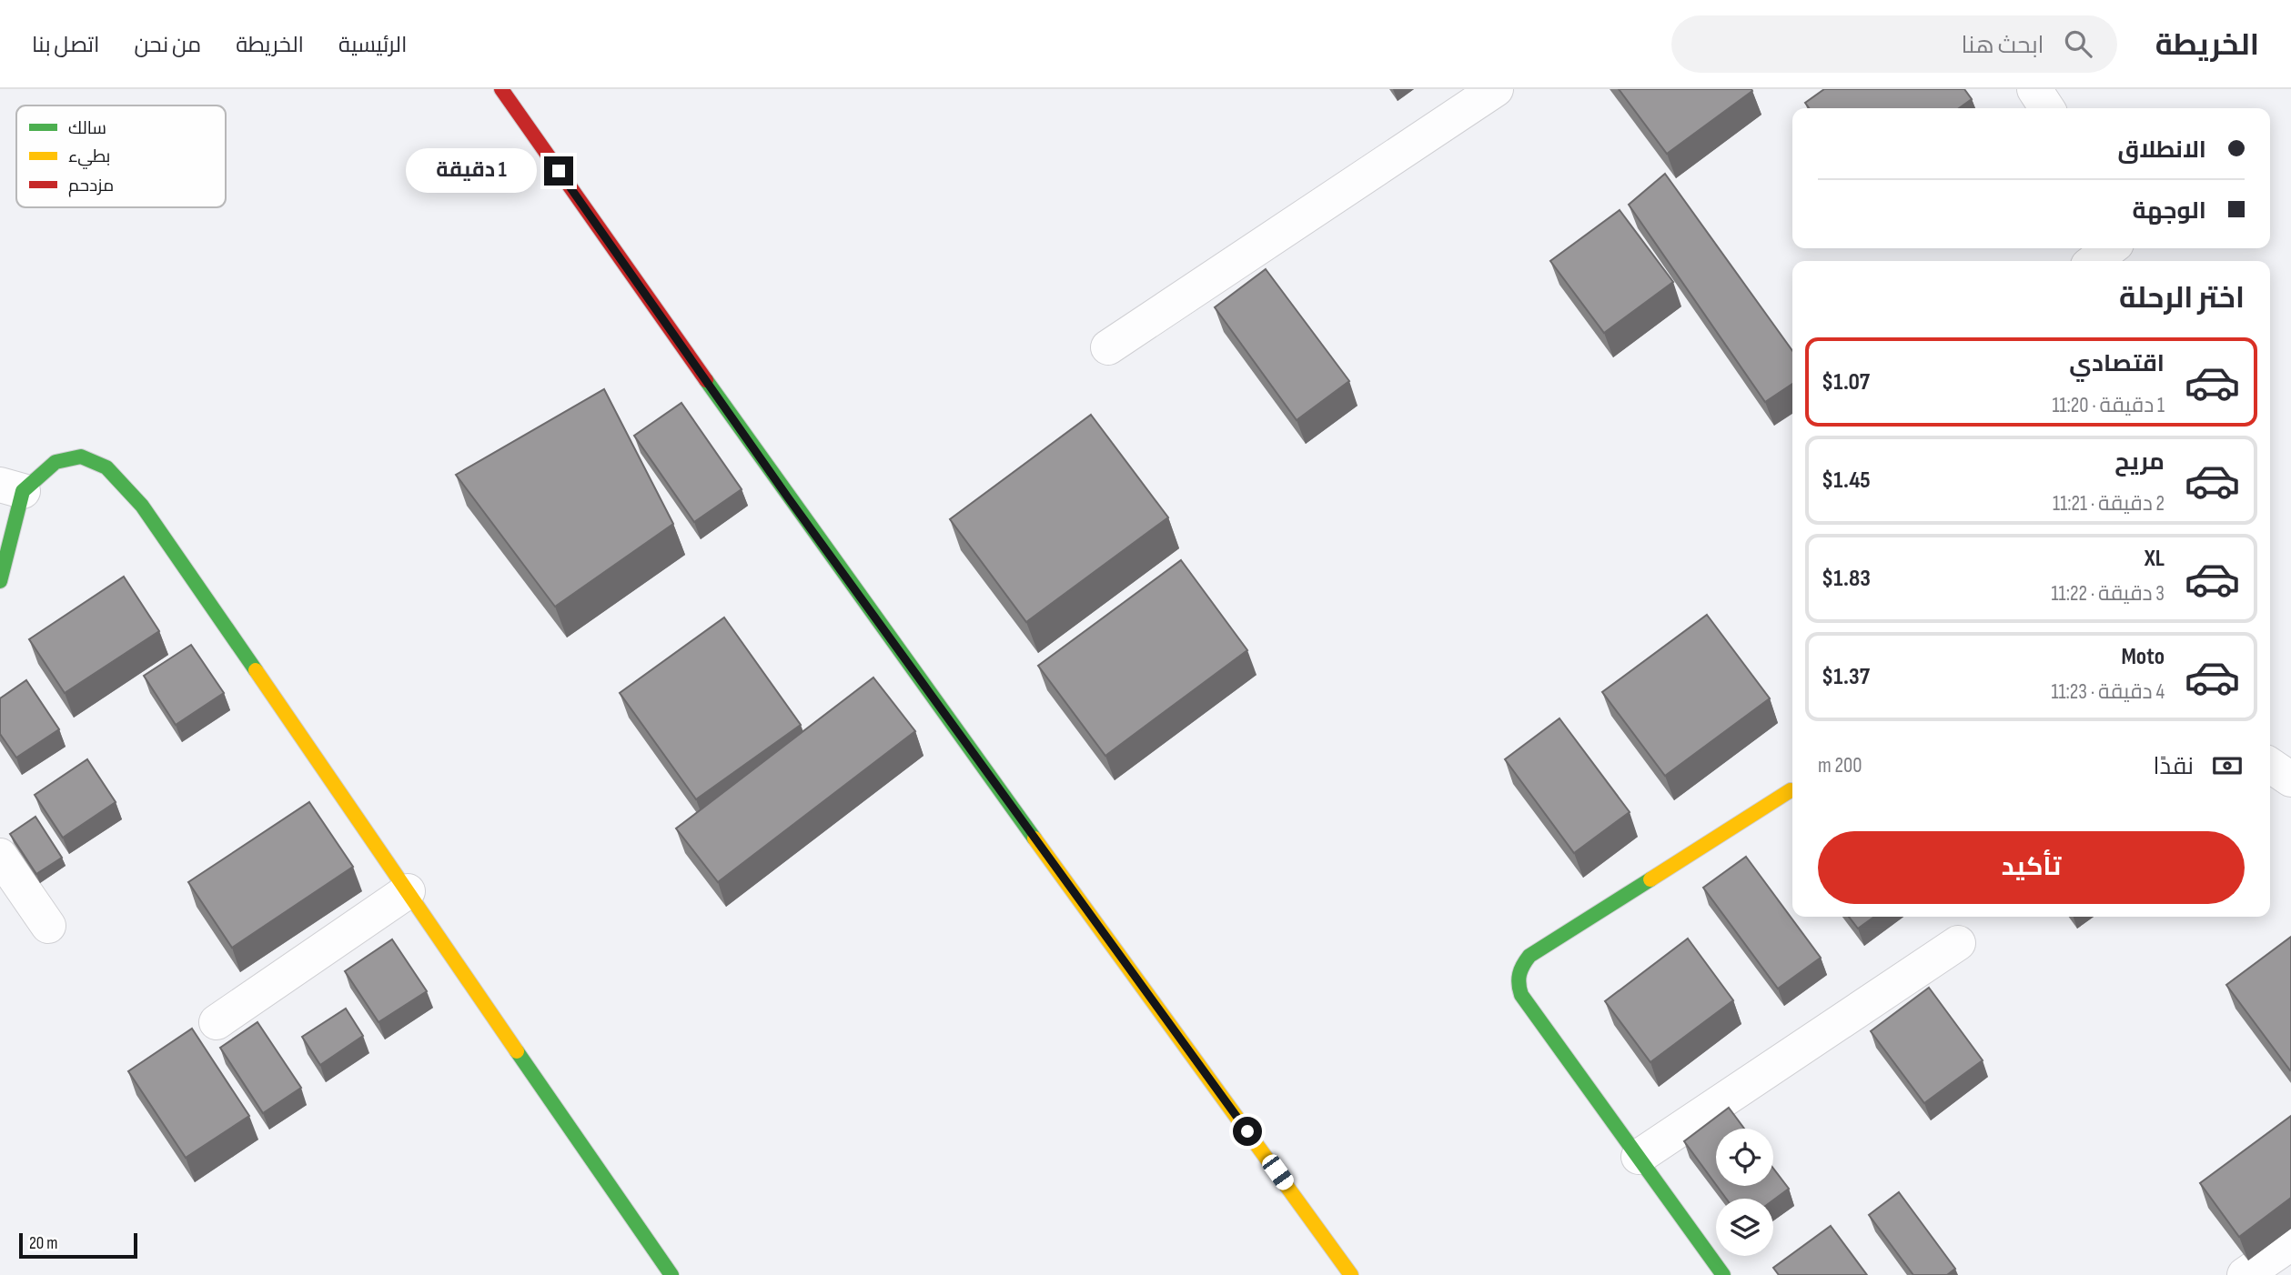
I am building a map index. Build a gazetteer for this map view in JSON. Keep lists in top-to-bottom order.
{
  "legend": ["سالك", "بطيء", "مزدحم"],
  "scale_bar": "20 m",
  "page": {
    "header": "الخريطة",
    "search": "ابحث هنا",
    "nav": [
      "الرئيسية",
      "الخريطة",
      "من نحن",
      "اتصل بنا"
    ],
    "banner": ["الانطلاق", "الوجهة"],
    "bubble": "1 دقيقة",
    "heading": "اختر الرحلة",
    "list": [
      {
        "name": "اقتصادي",
        "note": "1 دقيقة · 11:20",
        "value": "$1.07"
      },
      {
        "name": "مريح",
        "note": "2 دقيقة · 11:21",
        "value": "$1.45"
      },
      {
        "name": "XL",
        "note": "3 دقيقة · 11:22",
        "value": "$1.83"
      },
      {
        "name": "Moto",
        "note": "4 دقيقة · 11:23",
        "value": "$1.37"
      }
    ],
    "pay": ["نقدًا", "200 m"],
    "buttons": "تأكيد",
    "scale": "20 m"
  }
}
